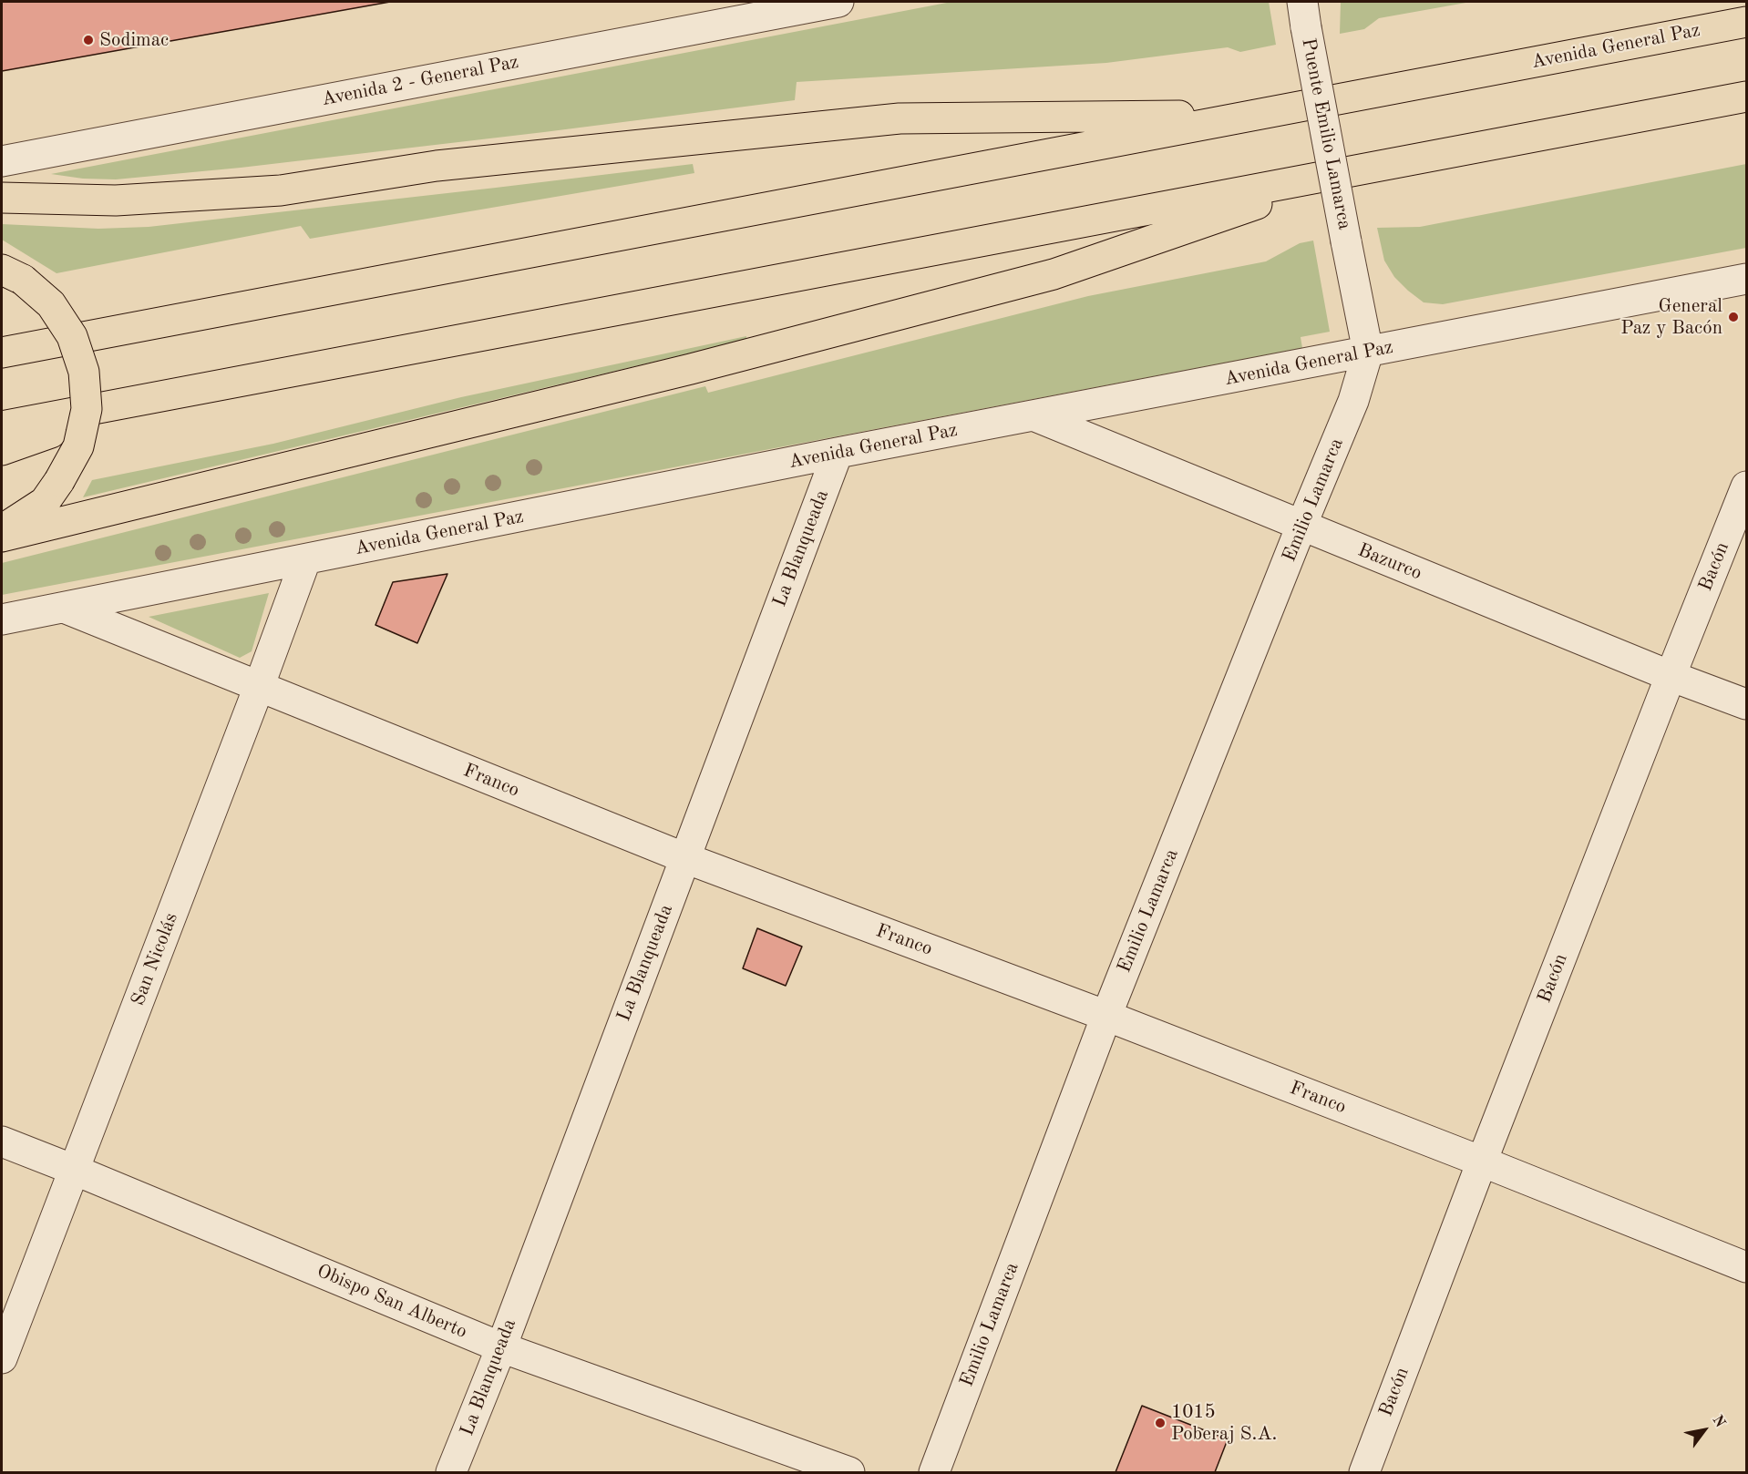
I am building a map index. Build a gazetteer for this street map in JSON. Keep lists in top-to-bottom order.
{
  "streets": {
    "highway": ["Avenida General Paz"],
    "street": [
      "Avenida 2 - General Paz",
      "Puente Emilio Lamarca",
      "Emilio Lamarca",
      "La Blanqueada",
      "Bazurco",
      "Bacón",
      "Franco",
      "San Nicolás",
      "Obispo San Alberto"
    ]
  },
  "crossings": [
    ["Avenida General Paz", "Puente Emilio Lamarca"],
    ["Avenida General Paz", "Emilio Lamarca"],
    ["Avenida General Paz", "La Blanqueada"],
    ["Avenida General Paz", "Bazurco"],
    ["Avenida General Paz", "Franco"],
    ["Avenida General Paz", "San Nicolás"],
    ["Puente Emilio Lamarca", "Emilio Lamarca"],
    ["Emilio Lamarca", "Bazurco"],
    ["Emilio Lamarca", "Franco"],
    ["La Blanqueada", "Franco"],
    ["La Blanqueada", "Obispo San Alberto"],
    ["Bazurco", "Bacón"],
    ["Bacón", "Franco"],
    ["Franco", "San Nicolás"],
    ["San Nicolás", "Obispo San Alberto"]
  ],
  "places": ["Sodimac", "General Paz y Bacón", "1015 Poberaj S.A."],
  "north": "top right"
}
